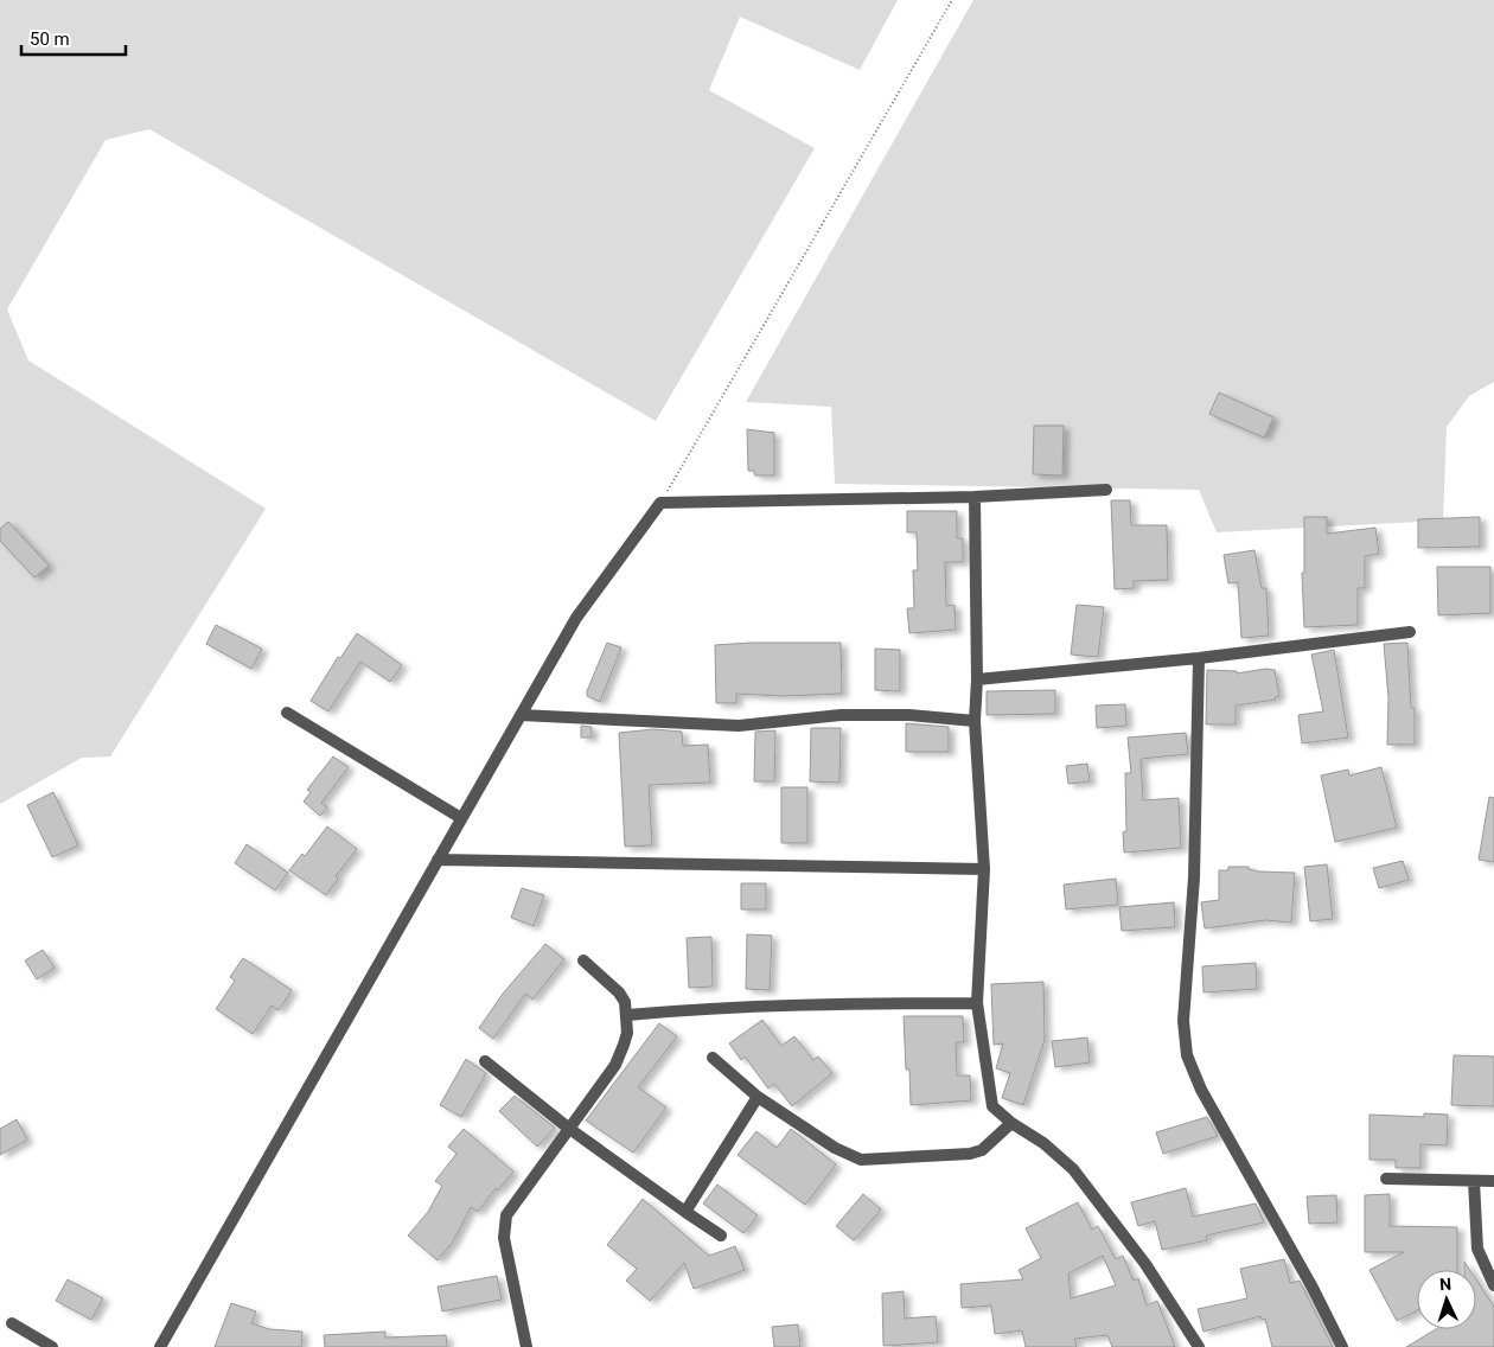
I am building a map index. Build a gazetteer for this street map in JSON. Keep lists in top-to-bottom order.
{
  "scale_bar": "50 m",
  "north": "top"
}
